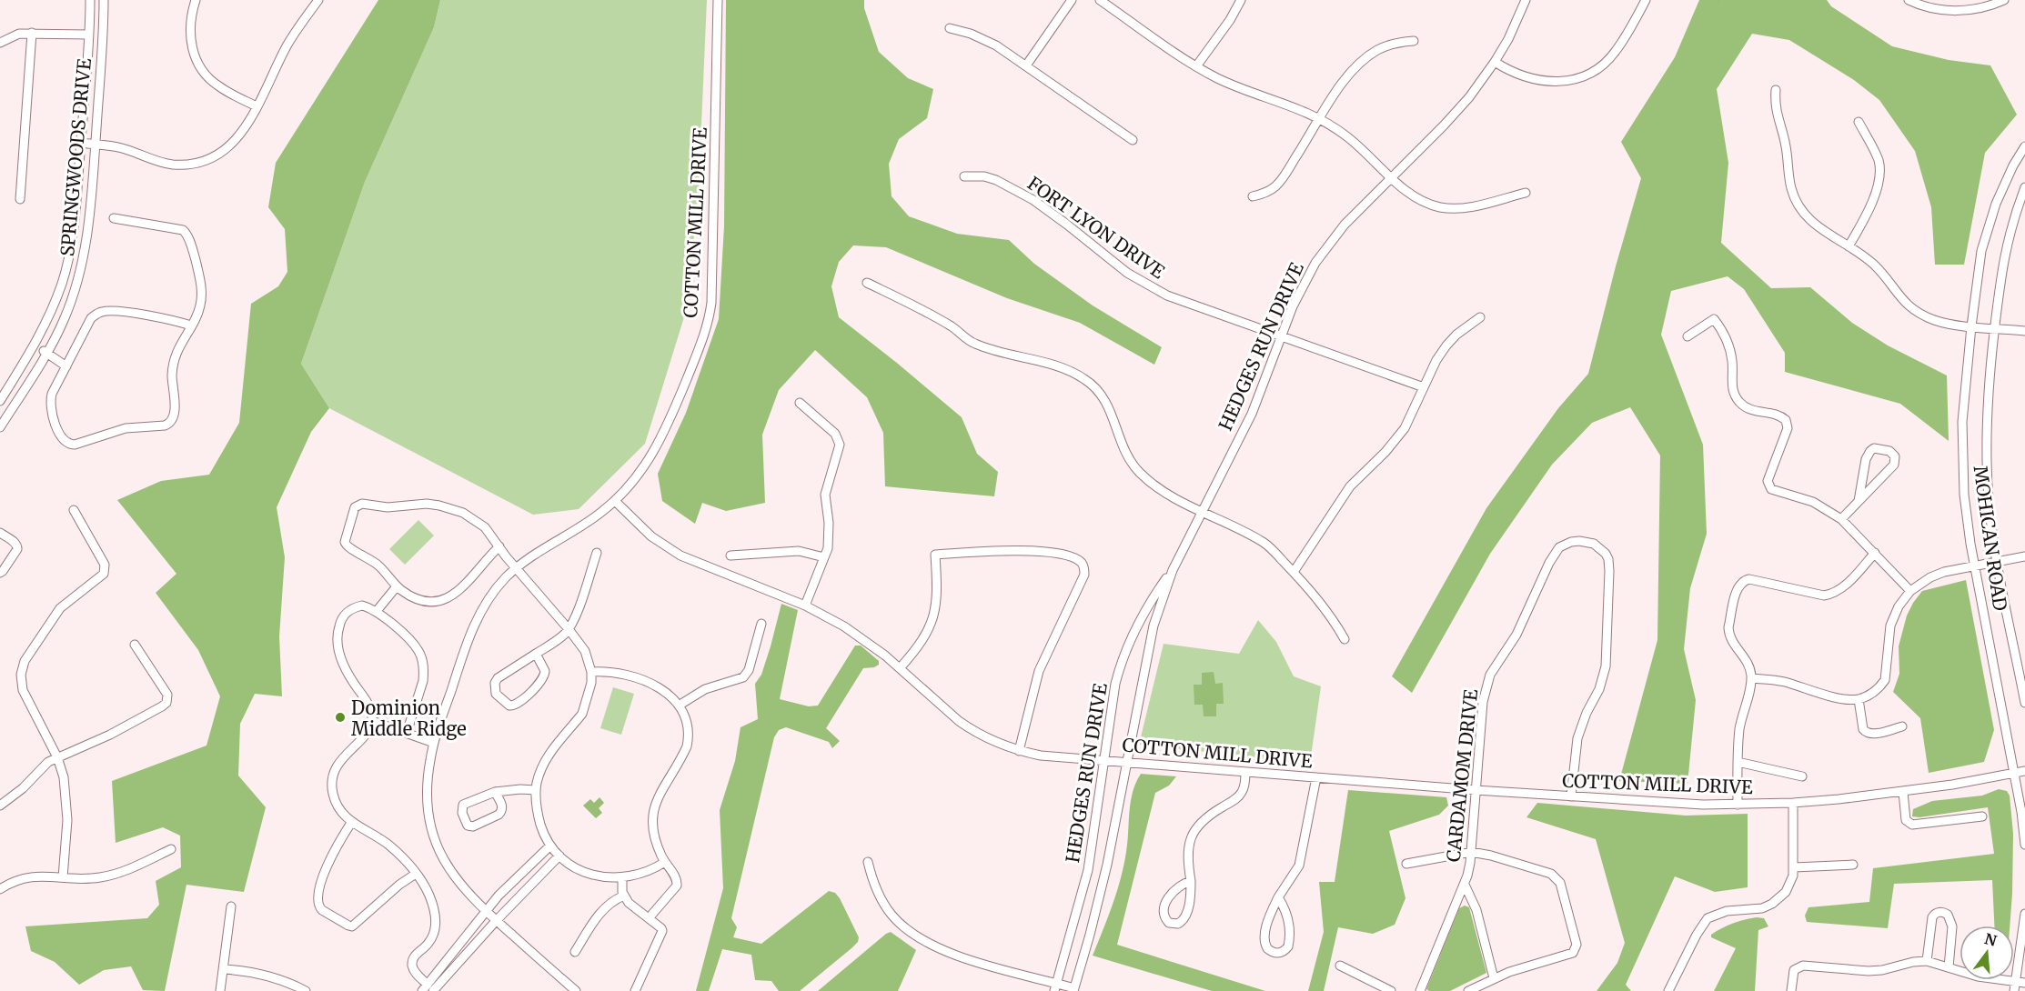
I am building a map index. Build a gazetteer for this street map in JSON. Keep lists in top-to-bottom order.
{
  "streets": {
    "street": [
      "SPRINGWOODS DRIVE",
      "COTTON MILL DRIVE",
      "FORT LYON DRIVE",
      "HEDGES RUN DRIVE",
      "MOHICAN ROAD",
      "CARDAMOM DRIVE"
    ]
  },
  "crossings": [
    ["COTTON MILL DRIVE", "HEDGES RUN DRIVE"],
    ["COTTON MILL DRIVE", "MOHICAN ROAD"],
    ["COTTON MILL DRIVE", "CARDAMOM DRIVE"],
    ["FORT LYON DRIVE", "HEDGES RUN DRIVE"]
  ],
  "places": ["Dominion Middle Ridge"],
  "north": "top"
}
